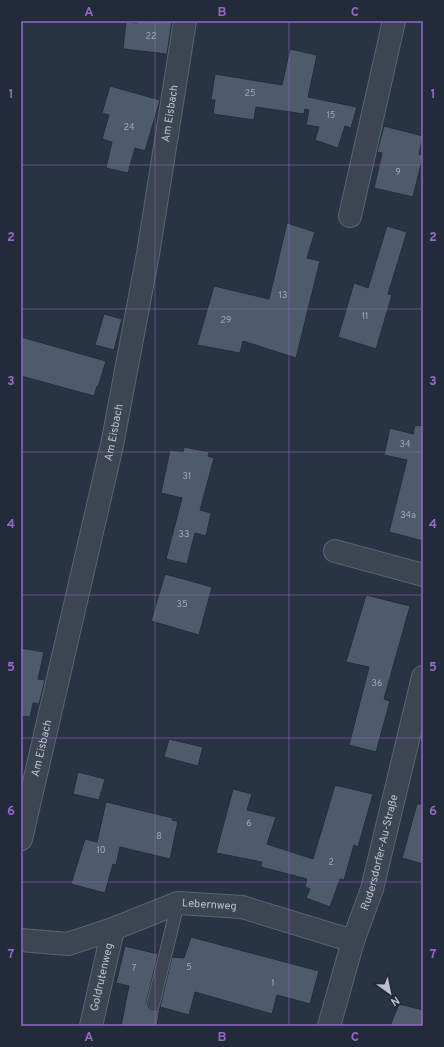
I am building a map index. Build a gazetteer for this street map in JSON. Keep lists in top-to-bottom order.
{
  "streets": {
    "street": [
      "Am Eisbach",
      "Rudersdorfer-Au-Straße",
      "Lebernweg",
      "Goldrutenweg"
    ]
  },
  "crossings": [
    ["Rudersdorfer-Au-Straße", "Lebernweg"],
    ["Lebernweg", "Goldrutenweg"]
  ],
  "house_numbers": [
    "22",
    "25",
    "15",
    "24",
    "9",
    "13",
    "11",
    "29",
    "34",
    "31",
    "34a",
    "33",
    "35",
    "36",
    "6",
    "8",
    "10",
    "2",
    "5",
    "7",
    "1"
  ],
  "north": "bottom right",
  "grid": {
    "columns": ["A", "B", "C"],
    "rows": [
      "1",
      "2",
      "3",
      "4",
      "5",
      "6",
      "7"
    ]
  }
}
